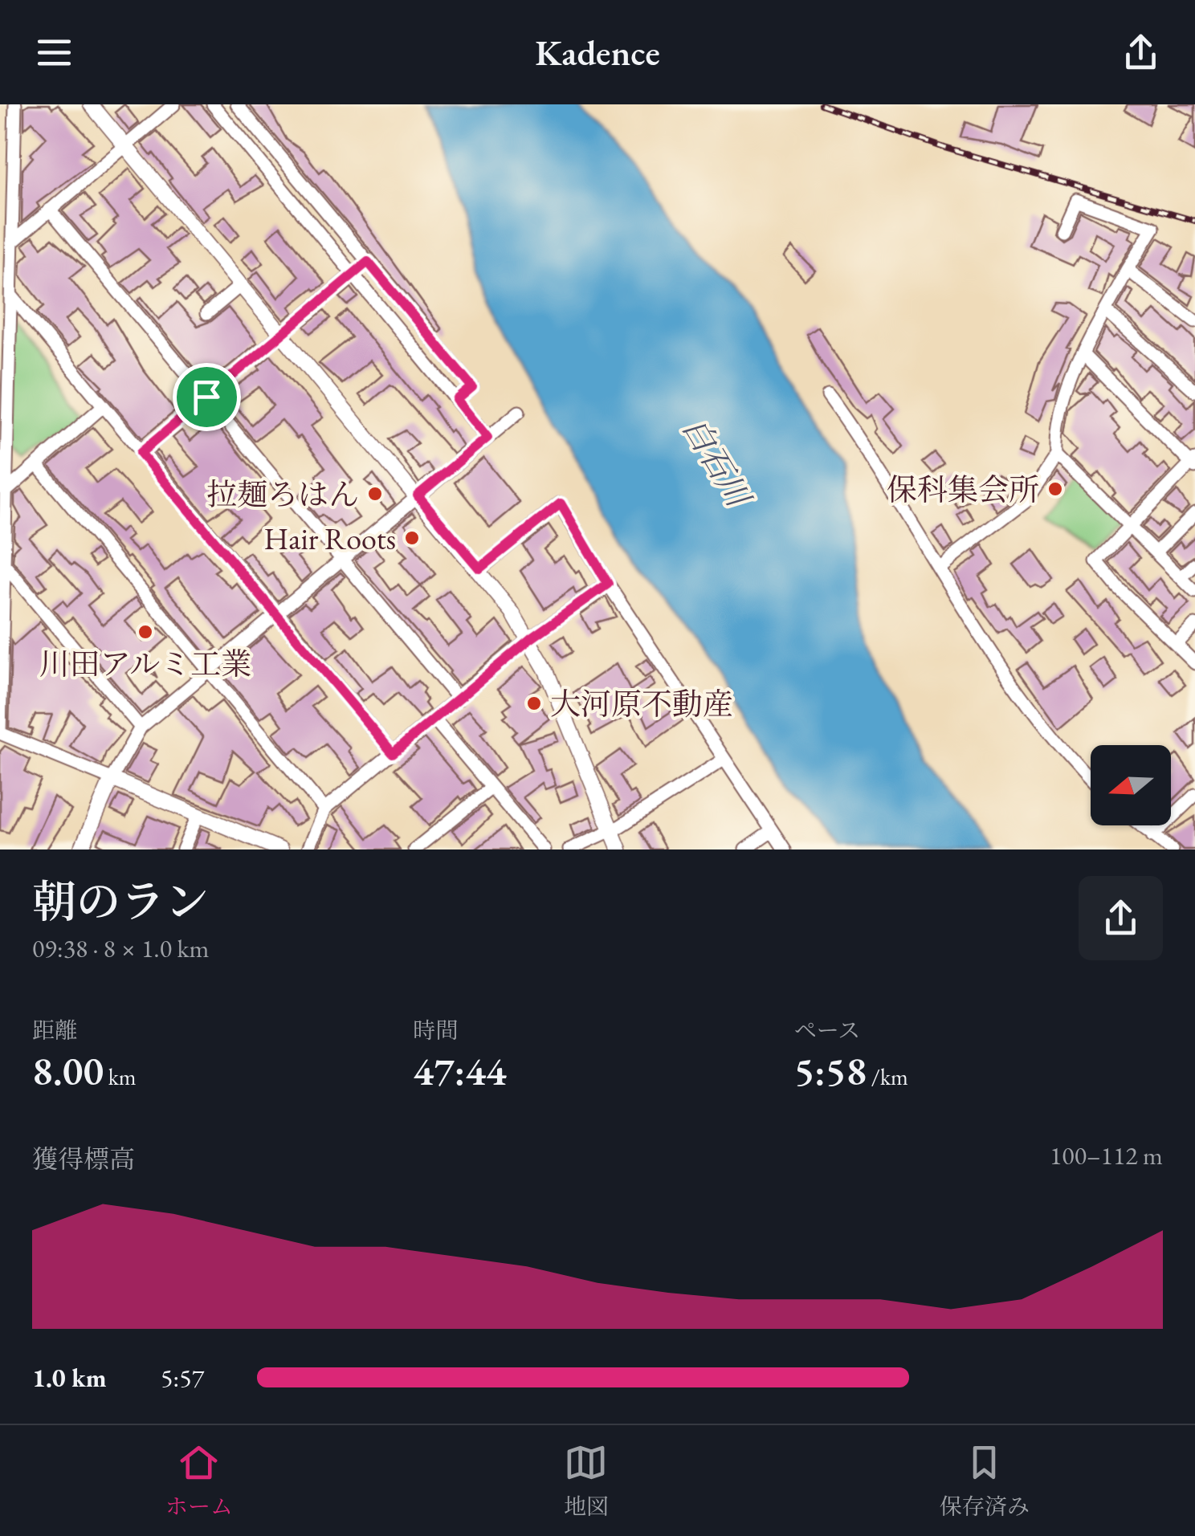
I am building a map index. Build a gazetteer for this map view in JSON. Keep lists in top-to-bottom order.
{
  "water": ["白石川"],
  "places": [
    "保科集会所",
    "拉麺ろはん",
    "Hair Roots",
    "川田アルミ工業",
    "大河原不動産"
  ],
  "north": "left",
  "page": {
    "header": "Kadence",
    "heading": ["朝のラン", "09:38 · 8 × 1.0 km"],
    "stats": [
      ["距離", "8.00 km"],
      ["時間", "47:44"],
      ["ペース", "5:58 /km"]
    ],
    "chart": ["獲得標高", "100–112 m"],
    "list": [
      {
        "name": "1.0 km",
        "note": "5:57"
      }
    ],
    "tabs": ["ホーム", "地図", "保存済み"]
  }
}
